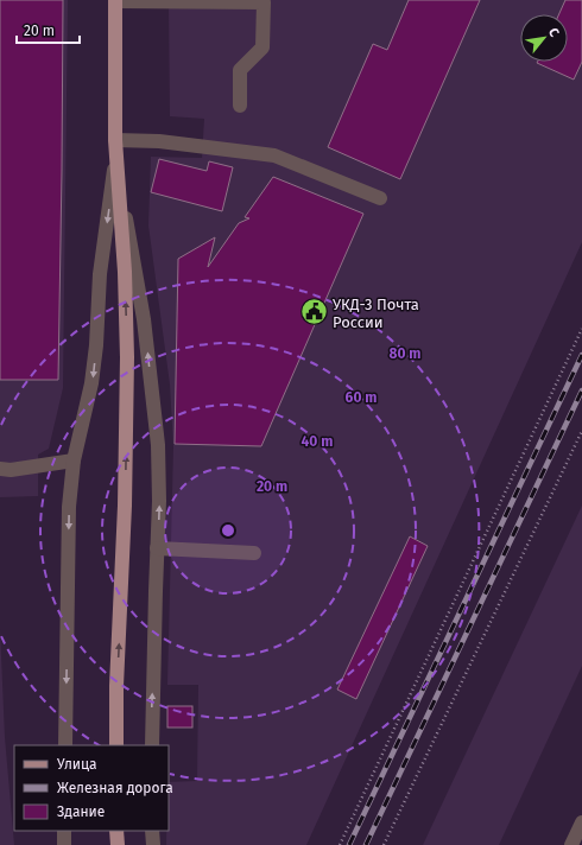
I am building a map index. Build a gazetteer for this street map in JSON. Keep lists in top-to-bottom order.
{
  "places": {
    "public building": ["УКД-3 Почта России"]
  },
  "legend": ["Улица", "Железная дорога", "Здание"],
  "scale_bar": "20 m",
  "north": "top right",
  "rings": [
    "80 m",
    "60 m",
    "40 m",
    "20 m"
  ]
}
